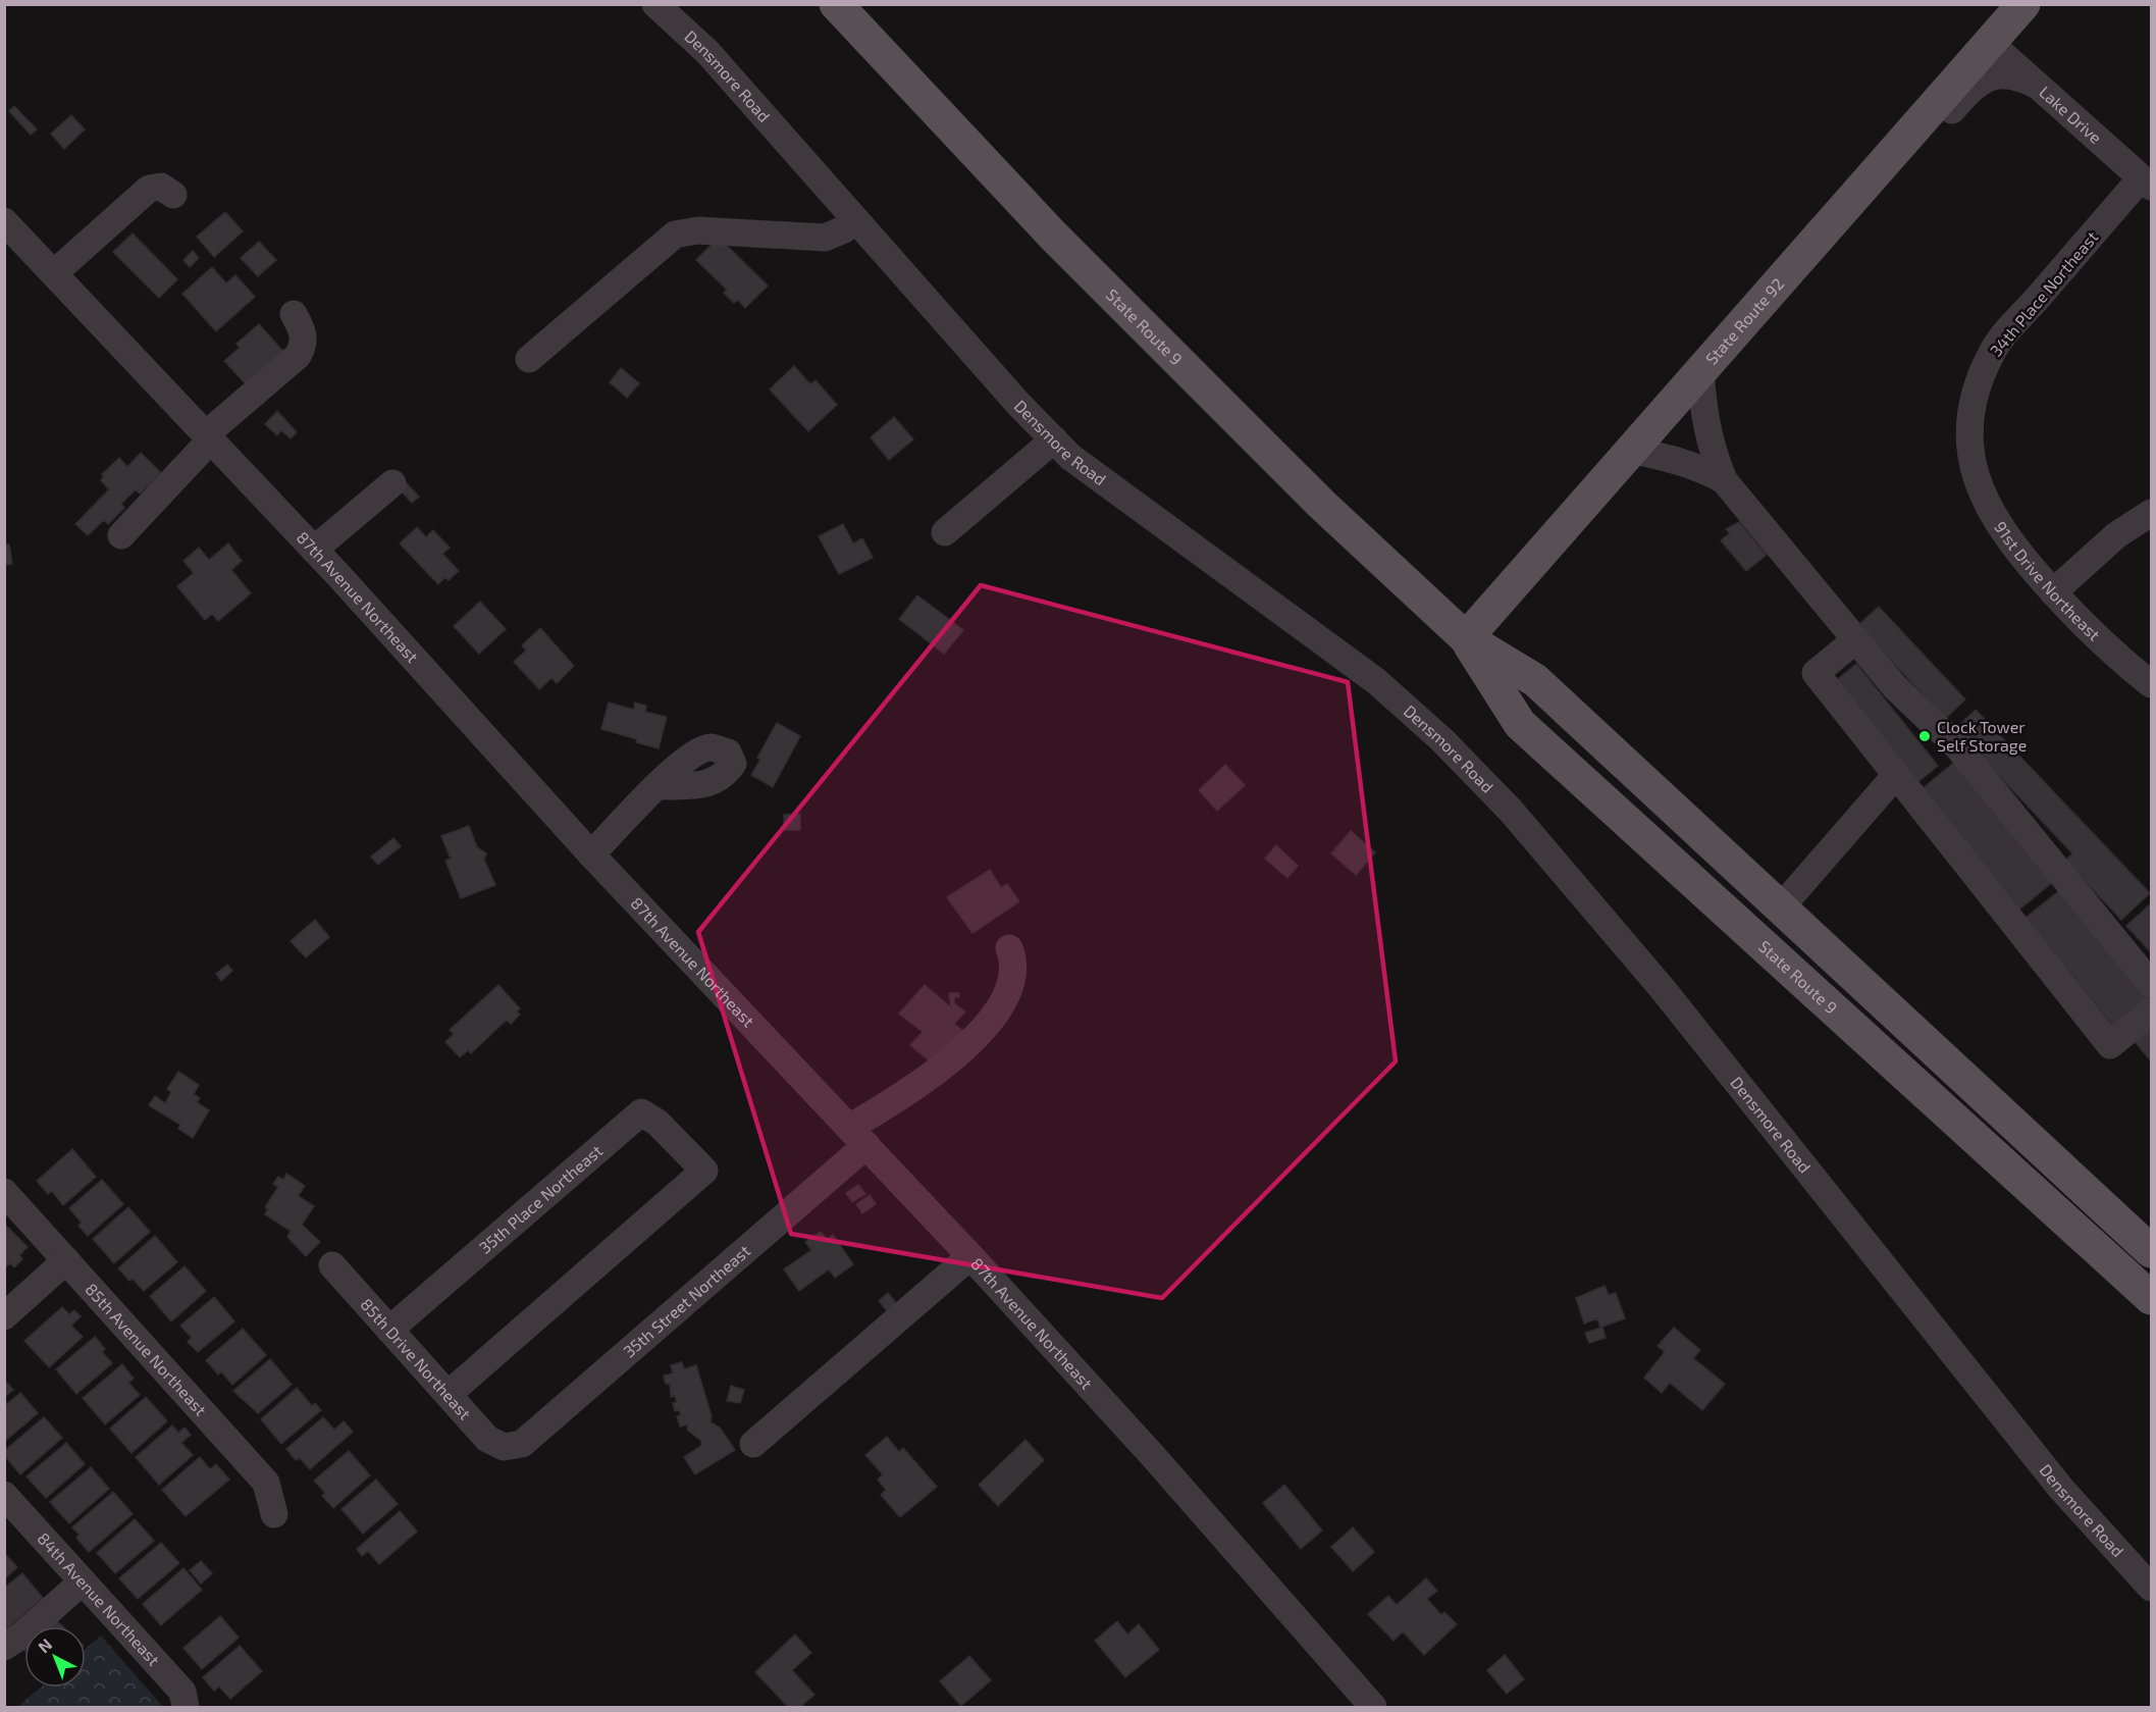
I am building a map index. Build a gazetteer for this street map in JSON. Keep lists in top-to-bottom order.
{
  "streets": {
    "main road": ["State Route 92", "State Route 9"],
    "street": [
      "Densmore Road",
      "Lake Drive",
      "34th Place Northeast",
      "91st Drive Northeast",
      "87th Avenue Northeast",
      "35th Place Northeast",
      "35th Street Northeast",
      "85th Avenue Northeast",
      "85th Drive Northeast",
      "84th Avenue Northeast"
    ]
  },
  "crossings": [
    ["Lake Drive", "34th Place Northeast"],
    ["Lake Drive", "State Route 92"],
    ["34th Place Northeast", "91st Drive Northeast"],
    ["State Route 92", "State Route 9"],
    ["87th Avenue Northeast", "35th Street Northeast"],
    ["35th Place Northeast", "85th Drive Northeast"],
    ["35th Street Northeast", "85th Drive Northeast"]
  ],
  "places": ["Clock Tower Self Storage"],
  "north": "top left"
}
